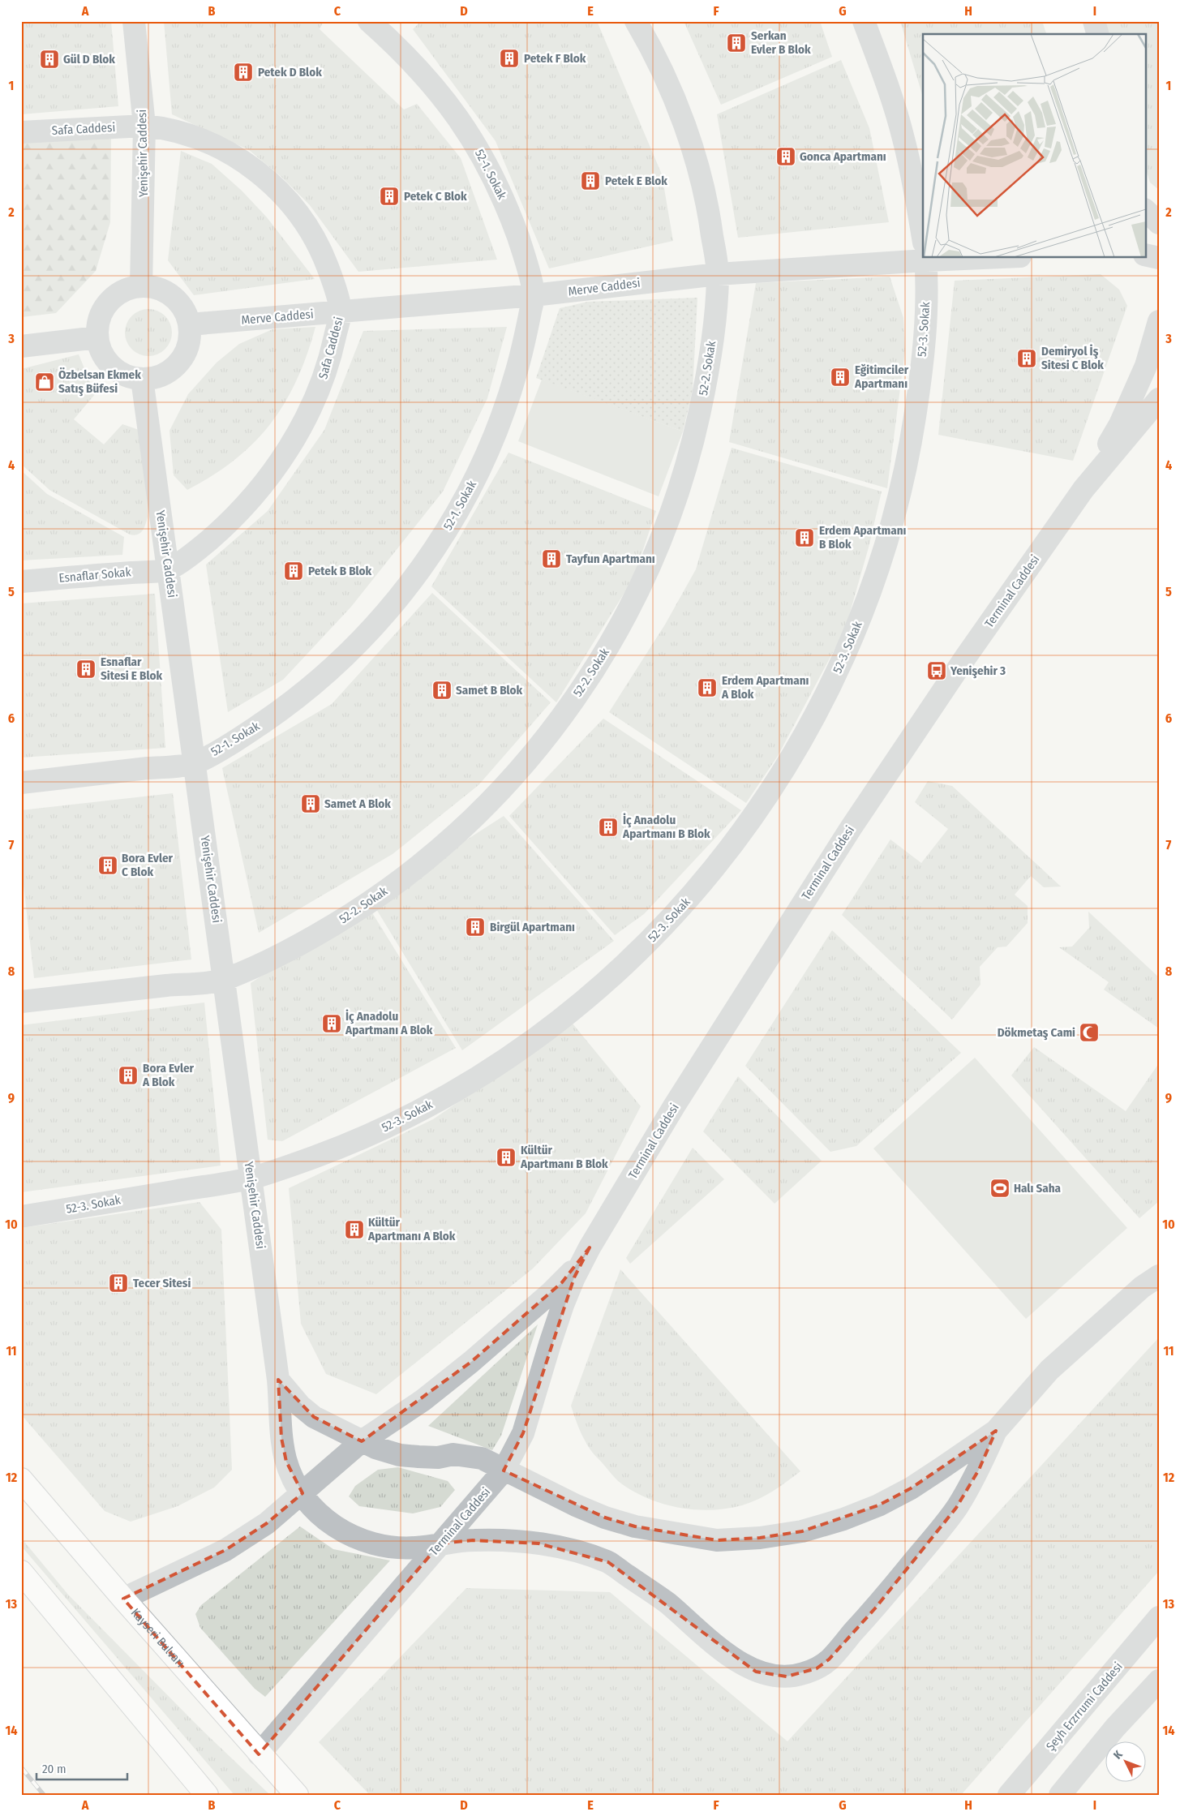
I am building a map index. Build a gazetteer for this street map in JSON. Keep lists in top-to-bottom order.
{
  "streets": {
    "main road": ["Kayseri Bulvarı"],
    "street": [
      "Safa Caddesi",
      "Yenişehir Caddesi",
      "52-1. Sokak",
      "Merve Caddesi",
      "52-3. Sokak",
      "52-2. Sokak",
      "Esnaflar Sokak",
      "Terminal Caddesi",
      "Şeyh Erzrrumi Caddesi"
    ]
  },
  "crossings": [
    ["Safa Caddesi", "Yenişehir Caddesi"],
    ["Safa Caddesi", "Merve Caddesi"],
    ["Safa Caddesi", "Esnaflar Sokak"],
    ["Yenişehir Caddesi", "52-1. Sokak"],
    ["Yenişehir Caddesi", "Merve Caddesi"],
    ["Yenişehir Caddesi", "52-3. Sokak"],
    ["Yenişehir Caddesi", "52-2. Sokak"],
    ["Yenişehir Caddesi", "Esnaflar Sokak"],
    ["Yenişehir Caddesi", "Terminal Caddesi"],
    ["52-1. Sokak", "Merve Caddesi"],
    ["Merve Caddesi", "52-2. Sokak"],
    ["Terminal Caddesi", "Kayseri Bulvarı"]
  ],
  "places": {
    "building": [
      "Serkan Evler B Blok",
      "Petek F Blok",
      "Gül D Blok",
      "Petek D Blok",
      "Gonca Apartmanı",
      "Petek E Blok",
      "Petek C Blok",
      "Demiryol İş Sitesi C Blok",
      "Eğitimciler Apartmanı",
      "Erdem Apartmanı B Blok",
      "Tayfun Apartmanı",
      "Petek B Blok",
      "Esnaflar Sitesi E Blok",
      "Erdem Apartmanı A Blok",
      "Samet B Blok",
      "Samet A Blok",
      "İç Anadolu Apartmanı B Blok",
      "Bora Evler C Blok",
      "Birgül Apartmanı",
      "İç Anadolu Apartmanı A Blok",
      "Bora Evler A Blok",
      "Kültür Apartmanı B Blok",
      "Kültür Apartmanı A Blok",
      "Tecer Sitesi"
    ],
    "shop": ["Özbelsan Ekmek Satış Büfesi"],
    "bus stop": ["Yenişehir 3"],
    "mosque": ["Dökmetaş Cami"],
    "sports": ["Halı Saha"]
  },
  "scale_bar": "20 m",
  "north": "top left",
  "grid": {
    "columns": [
      "A",
      "B",
      "C",
      "D",
      "E",
      "F",
      "G",
      "H",
      "I"
    ],
    "rows": [
      "1",
      "2",
      "3",
      "4",
      "5",
      "6",
      "7",
      "8",
      "9",
      "10",
      "11",
      "12",
      "13",
      "14"
    ]
  }
}
